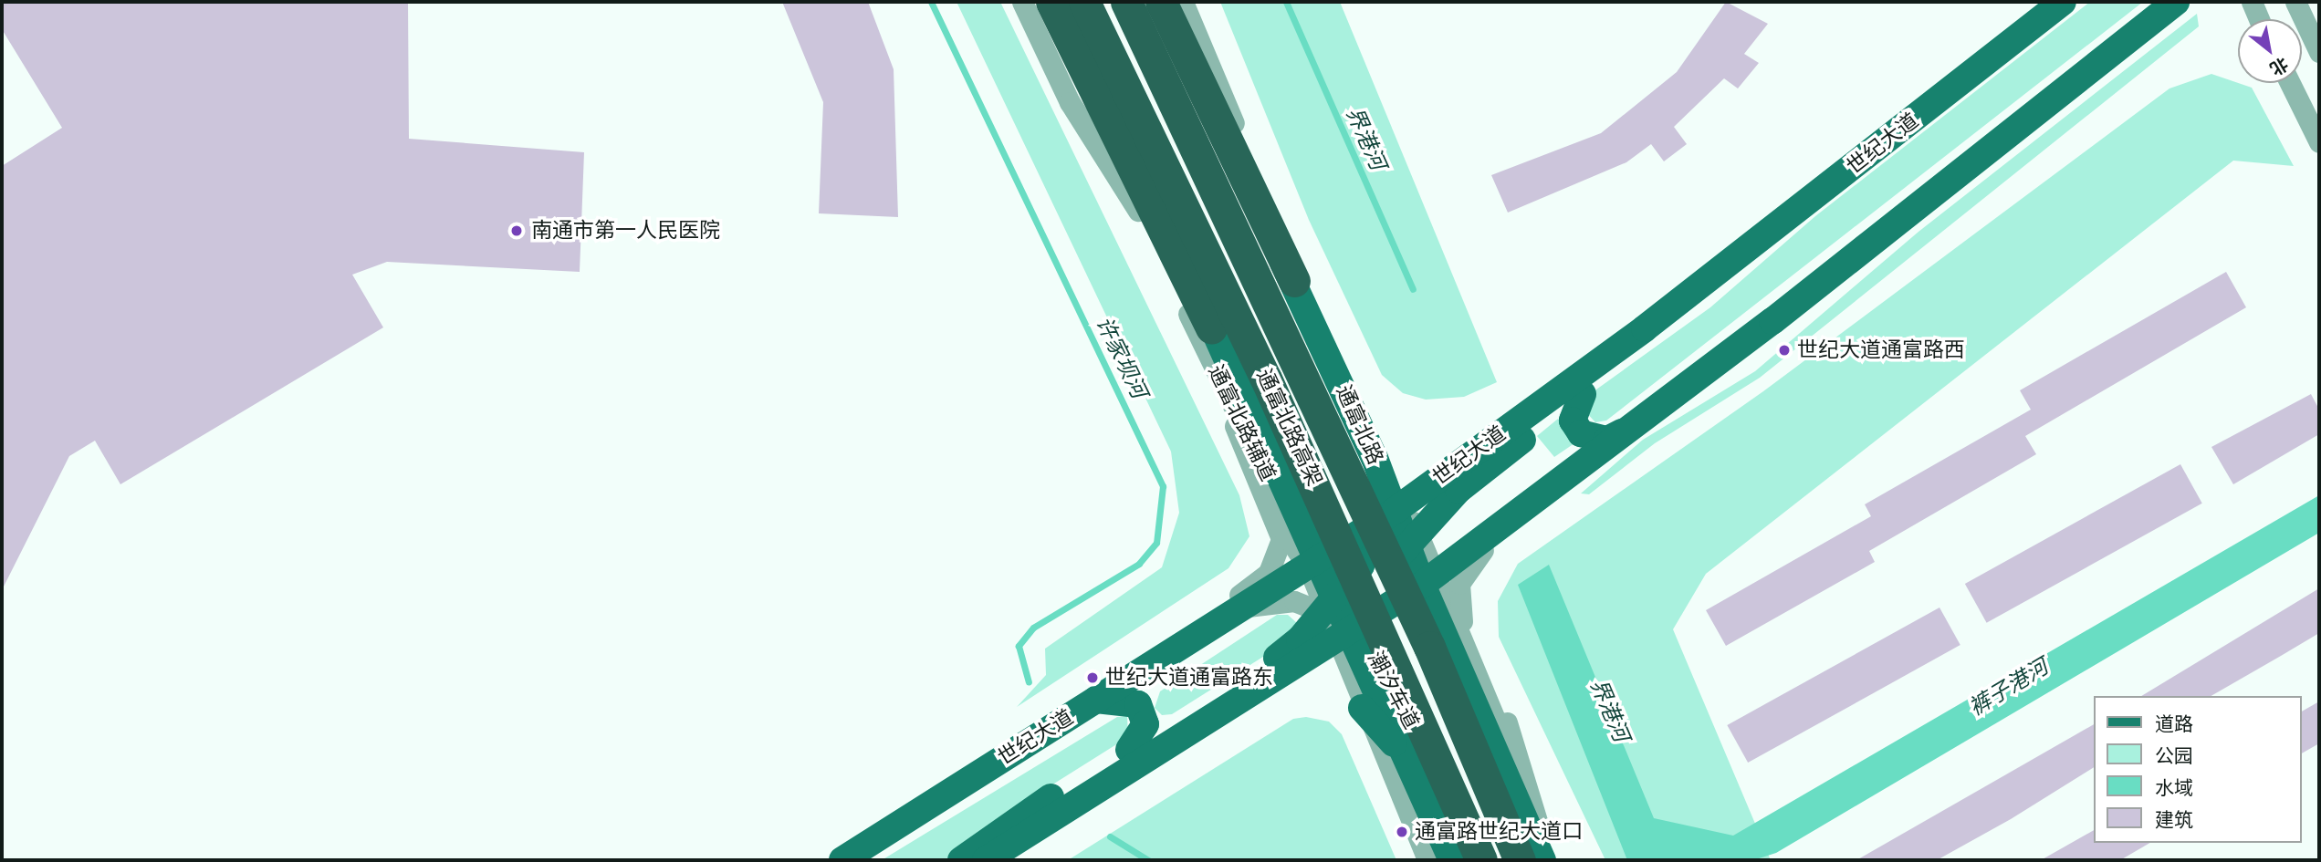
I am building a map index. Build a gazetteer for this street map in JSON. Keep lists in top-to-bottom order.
{
  "streets": {
    "highway": ["通富北路高架"],
    "main road": ["世纪大道", "通富北路"],
    "street": ["通富北路辅道", "潮汐车道"]
  },
  "crossings": [
    ["世纪大道", "通富北路辅道"],
    ["世纪大道", "通富北路"]
  ],
  "water": ["界港河", "许家坝河", "裤子港河"],
  "places": [
    "南通市第一人民医院",
    "世纪大道通富路西",
    "世纪大道通富路东",
    "通富路世纪大道口"
  ],
  "legend": [
    "道路",
    "公园",
    "水域",
    "建筑"
  ],
  "north": "bottom right"
}
